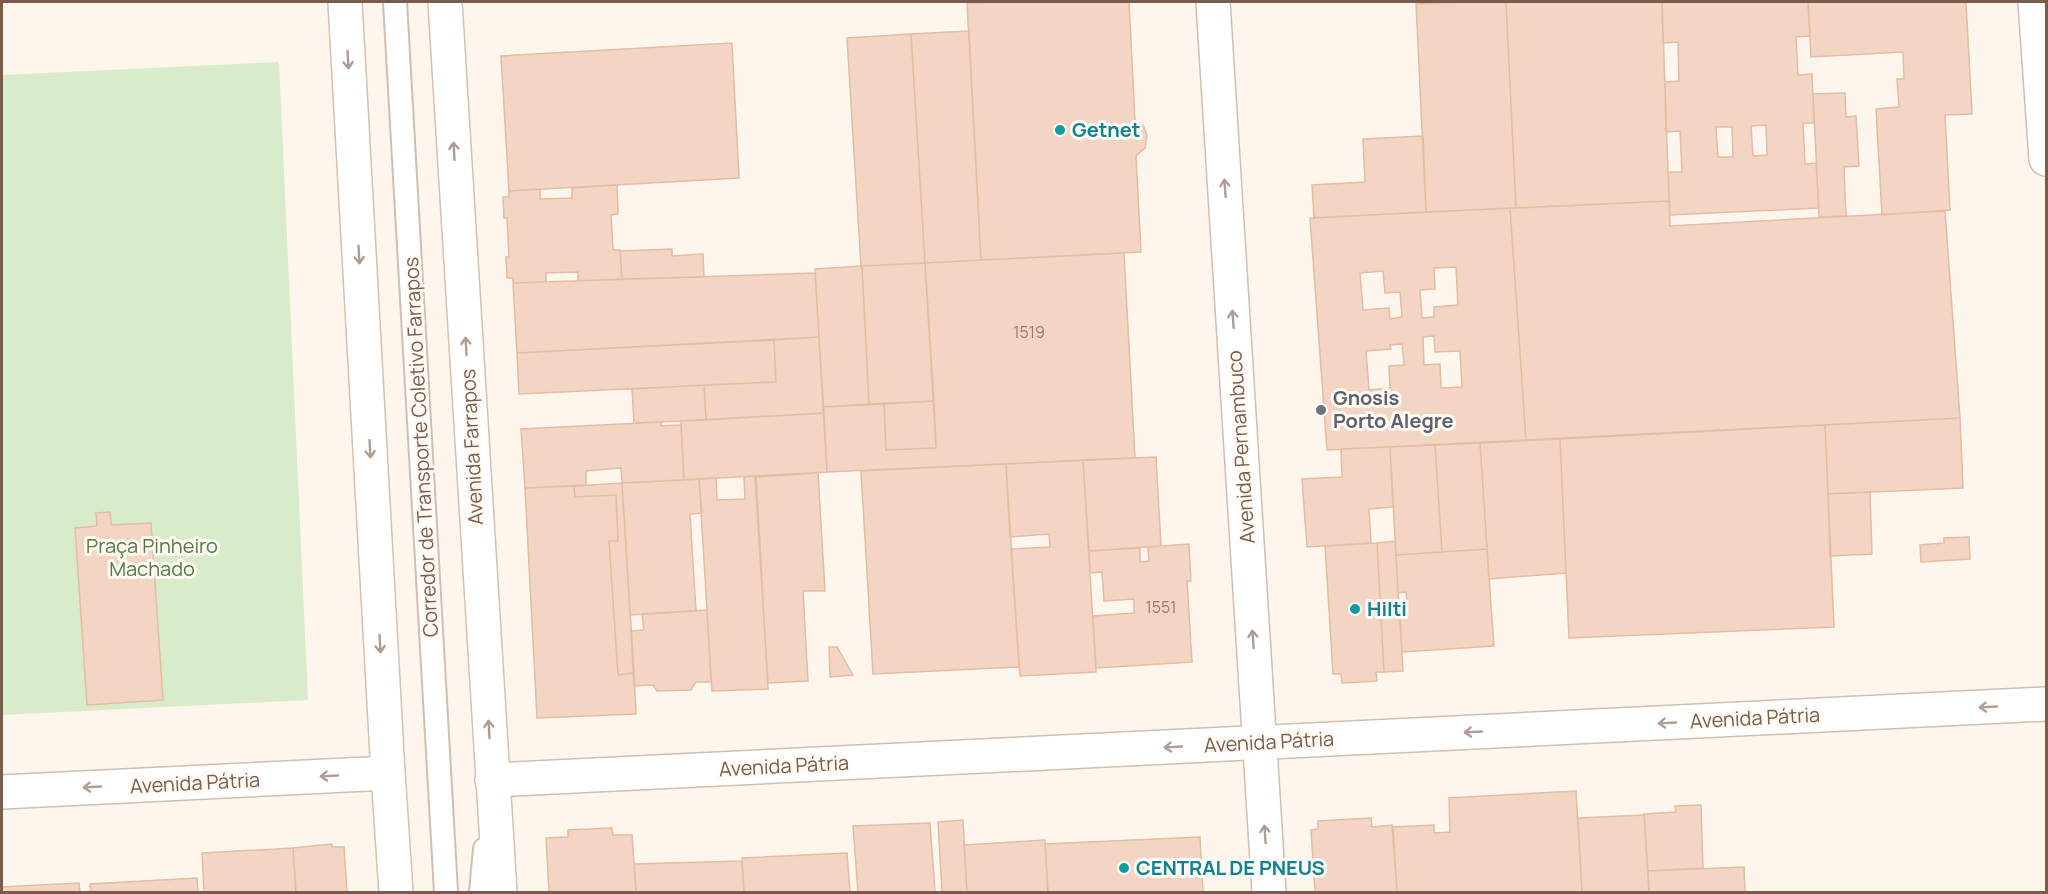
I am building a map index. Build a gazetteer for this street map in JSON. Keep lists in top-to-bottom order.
{
  "streets": {
    "street": ["Avenida Farrapos", "Avenida Pernambuco", "Avenida Pátria"],
    "lane": ["Corredor de Transporte Coletivo Farrapos"]
  },
  "crossings": [
    ["Avenida Farrapos", "Avenida Pátria"],
    ["Avenida Pernambuco", "Avenida Pátria"]
  ],
  "one_way": ["Avenida Pernambuco", "Avenida Pátria"],
  "parks": ["Praça Pinheiro Machado"],
  "places": [
    "Getnet",
    "Gnosis Porto Alegre",
    "Hilti",
    "CENTRAL DE PNEUS"
  ],
  "house_numbers": ["1519", "1551"]
}
